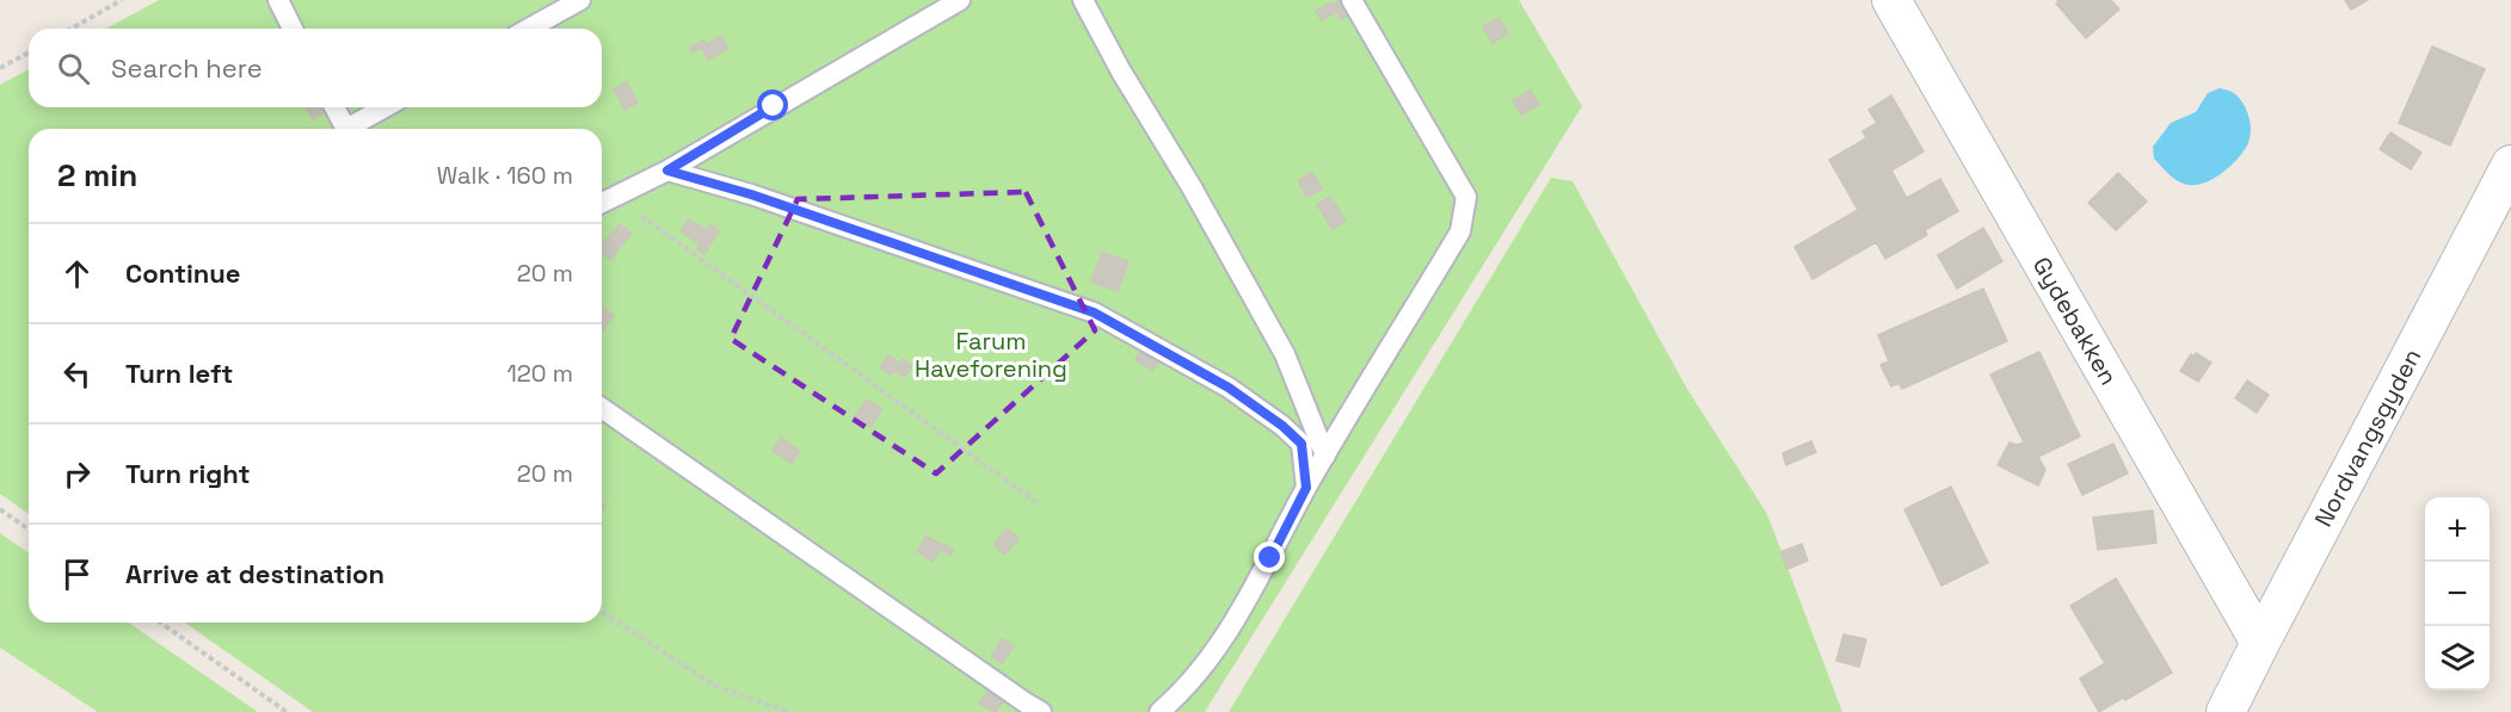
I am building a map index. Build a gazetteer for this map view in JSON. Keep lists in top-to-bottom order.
{
  "streets": {
    "street": ["Gydebakken", "Nordvangsgyden"]
  },
  "crossings": [
    ["Gydebakken", "Nordvangsgyden"]
  ],
  "parks": ["Farum Haveforening"],
  "page": {
    "search": "Search here",
    "heading": ["2 min", "Walk · 160 m"],
    "list": [
      ["Continue", "20 m"],
      ["Turn left", "120 m"],
      ["Turn right", "20 m"],
      "Arrive at destination"
    ],
    "map_buttons": ["+", "−"]
  }
}
